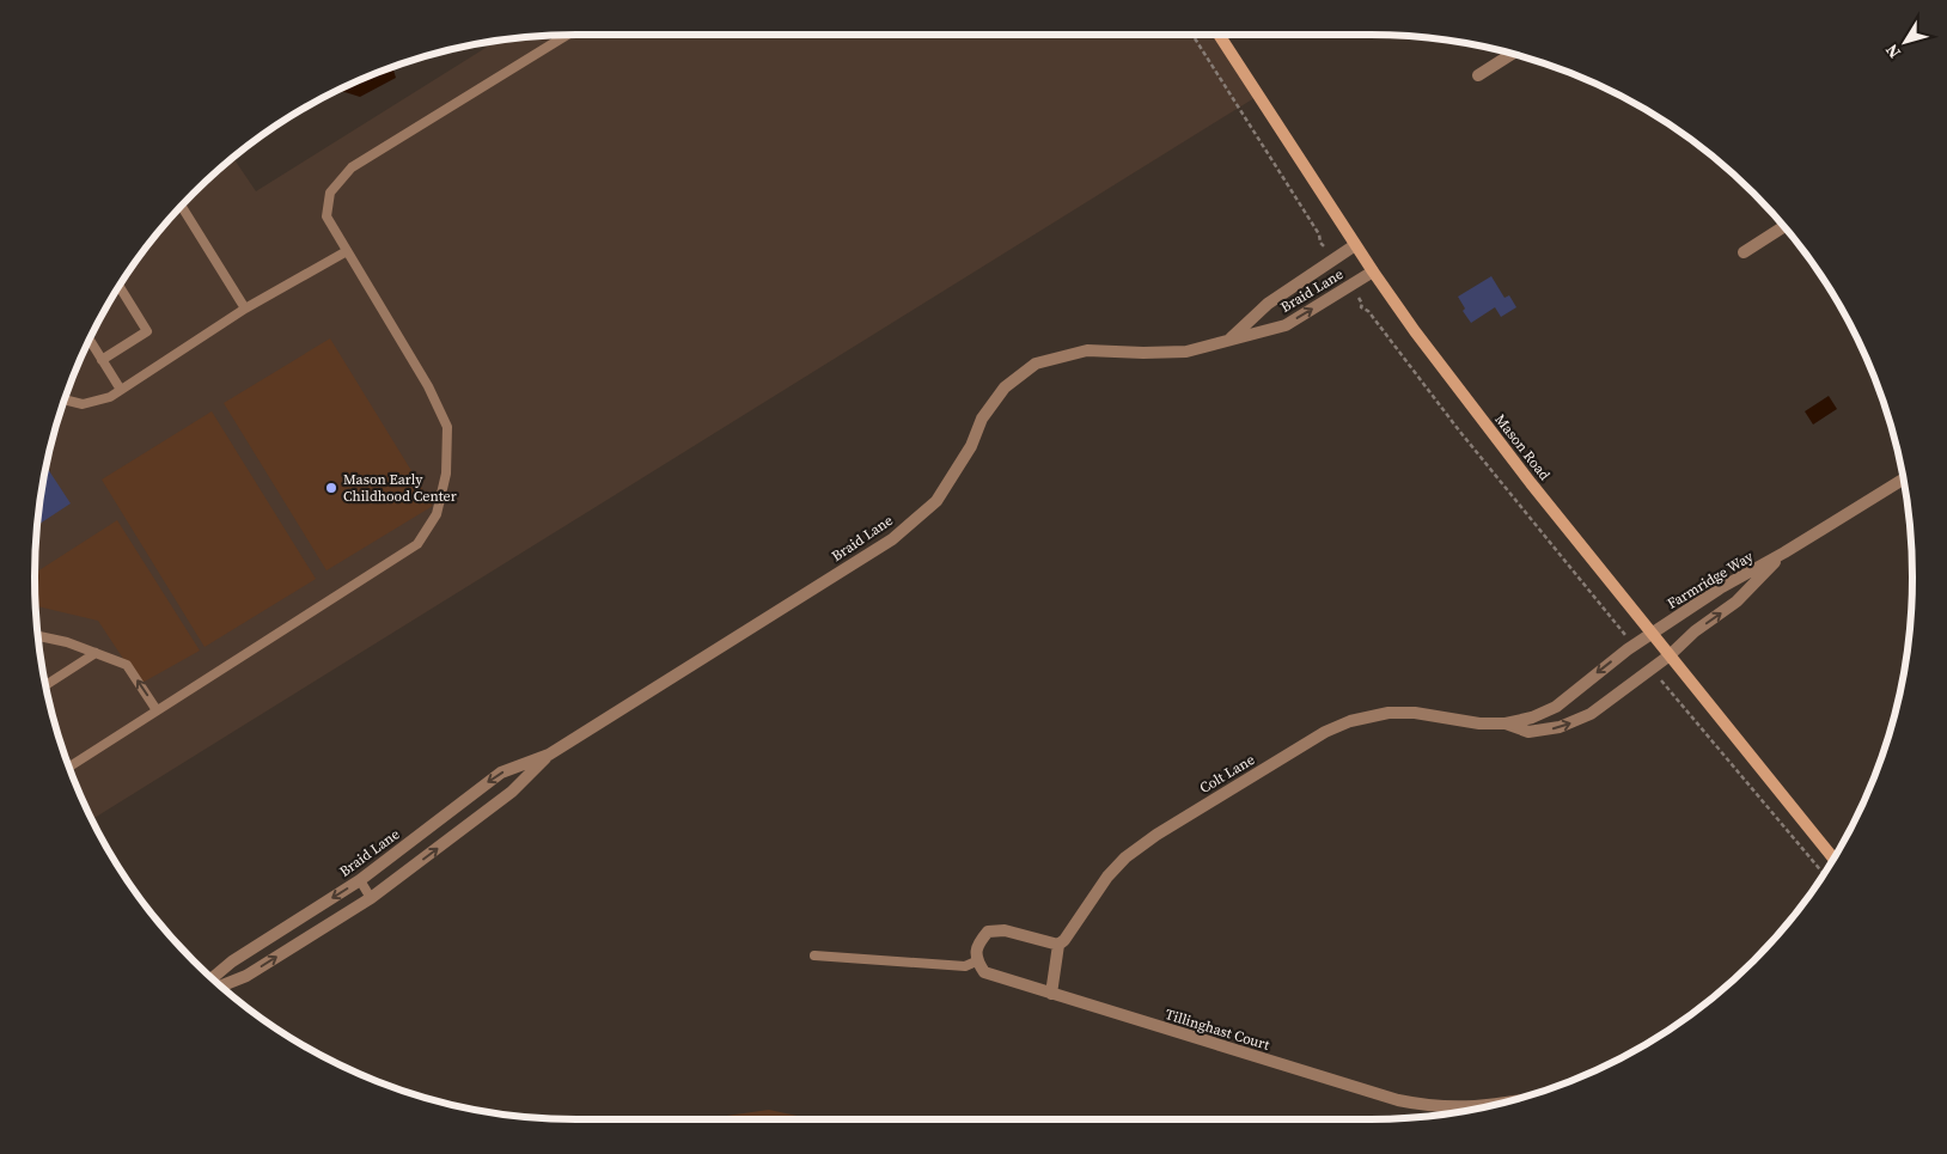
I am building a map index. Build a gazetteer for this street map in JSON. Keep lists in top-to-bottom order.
{
  "streets": {
    "main road": ["Mason Road"],
    "street": [
      "Braid Lane",
      "Farmridge Way",
      "Colt Lane",
      "Tillinghast Court"
    ]
  },
  "crossings": [
    ["Braid Lane", "Mason Road"],
    ["Mason Road", "Farmridge Way"],
    ["Mason Road", "Colt Lane"],
    ["Farmridge Way", "Colt Lane"]
  ],
  "places": ["Mason Early Childhood Center"],
  "north": "bottom left"
}
